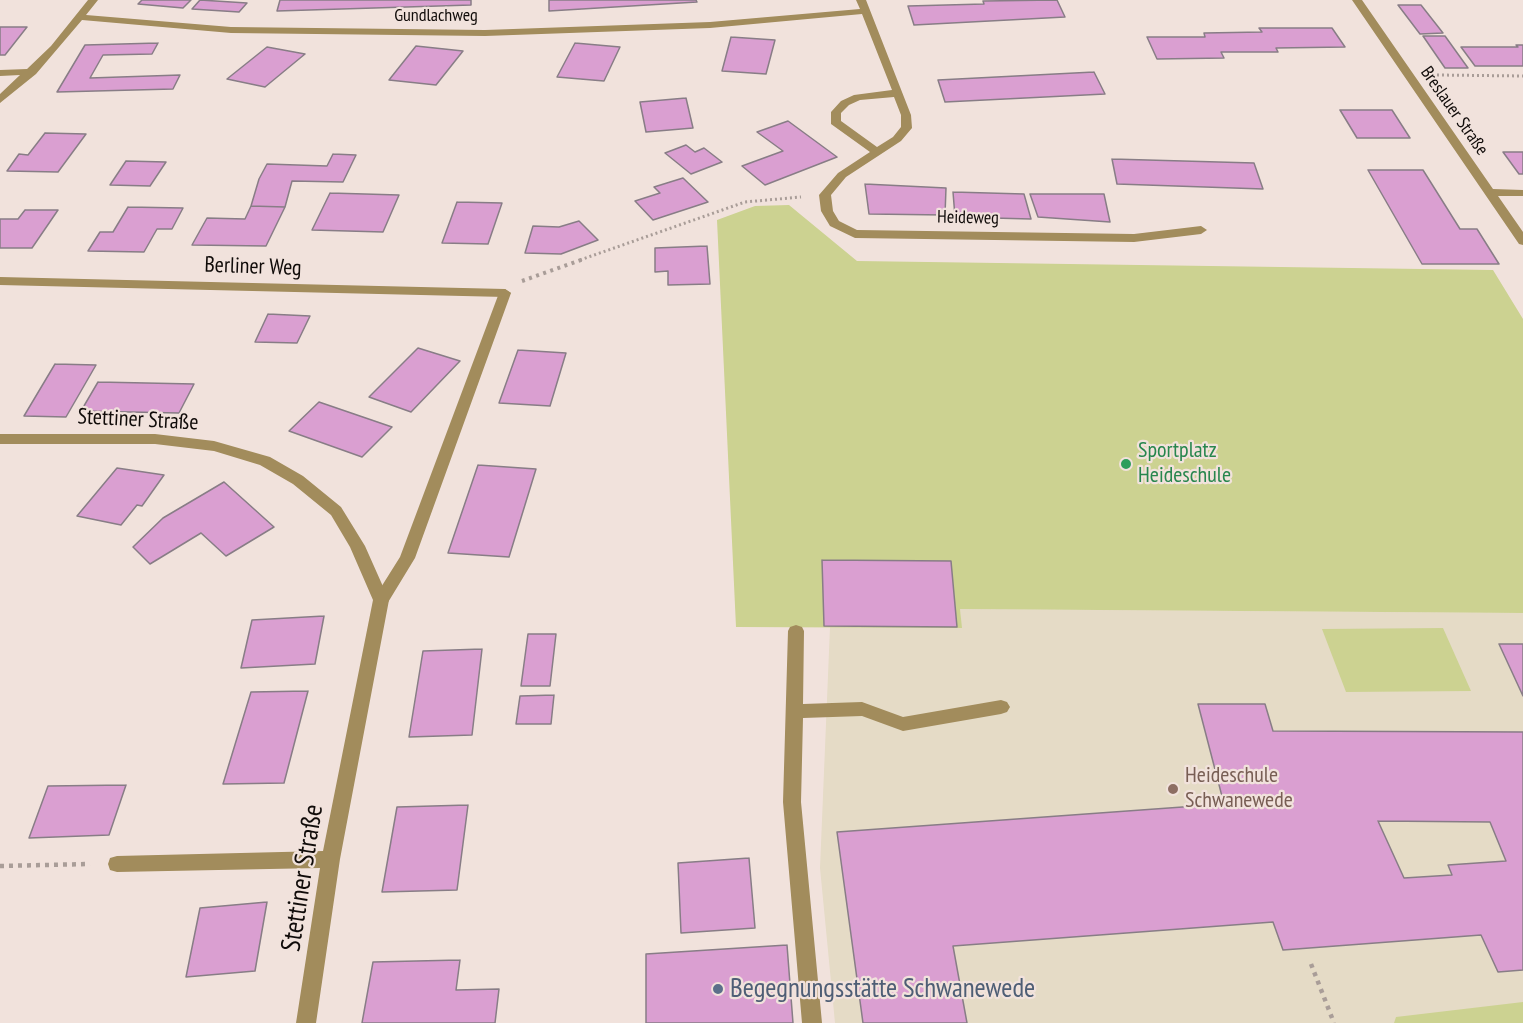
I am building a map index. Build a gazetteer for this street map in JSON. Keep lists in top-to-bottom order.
{
  "streets": {
    "street": [
      "Gundlachweg",
      "Breslauer Straße",
      "Heideweg",
      "Berliner Weg",
      "Stettiner Straße"
    ]
  },
  "crossings": [
    ["Berliner Weg", "Stettiner Straße"]
  ],
  "places": ["Sportplatz Heideschule", "Heideschule Schwanewede", "Begegnungsstätte Schwanewede"]
}
